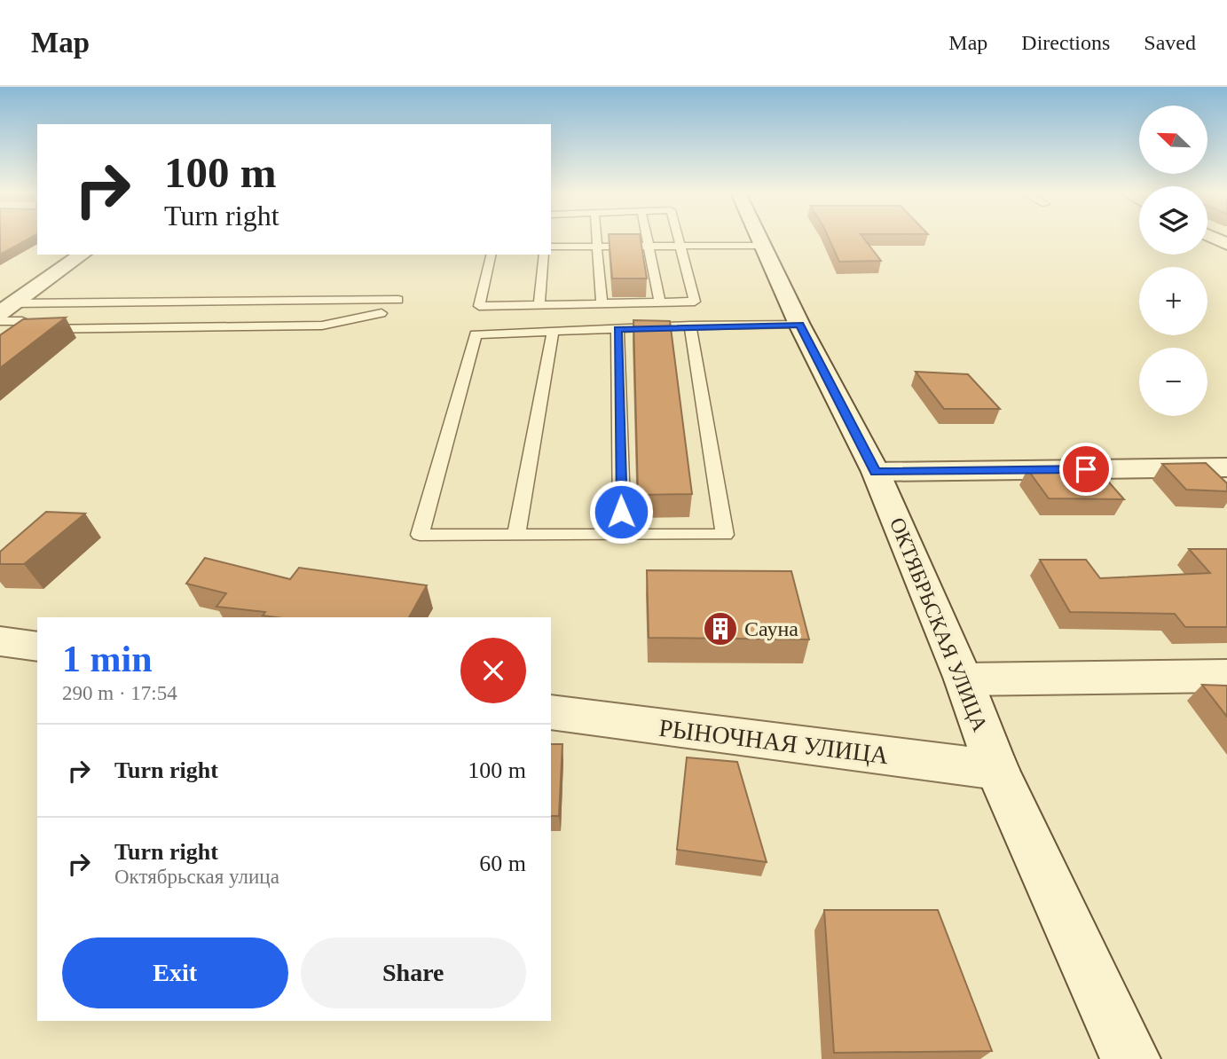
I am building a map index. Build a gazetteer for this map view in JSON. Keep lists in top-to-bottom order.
{
  "streets": {
    "street": ["ОКТЯБРЬСКАЯ УЛИЦА", "РЫНОЧНАЯ УЛИЦА"]
  },
  "crossings": [
    ["ОКТЯБРЬСКАЯ УЛИЦА", "РЫНОЧНАЯ УЛИЦА"]
  ],
  "places": {
    "building": ["Сауна"]
  },
  "north": "top left",
  "page": {
    "header": "Map",
    "nav": ["Map", "Directions", "Saved"],
    "map_buttons": ["+", "−"],
    "turn": ["100 m", "Turn right"],
    "heading": ["1 min", "290 m · 17:54"],
    "list": [
      {
        "name": "Turn right",
        "value": "100 m"
      },
      {
        "name": "Turn right",
        "note": "Октябрьская улица",
        "value": "60 m"
      }
    ],
    "buttons": ["Exit", "Share"]
  }
}
